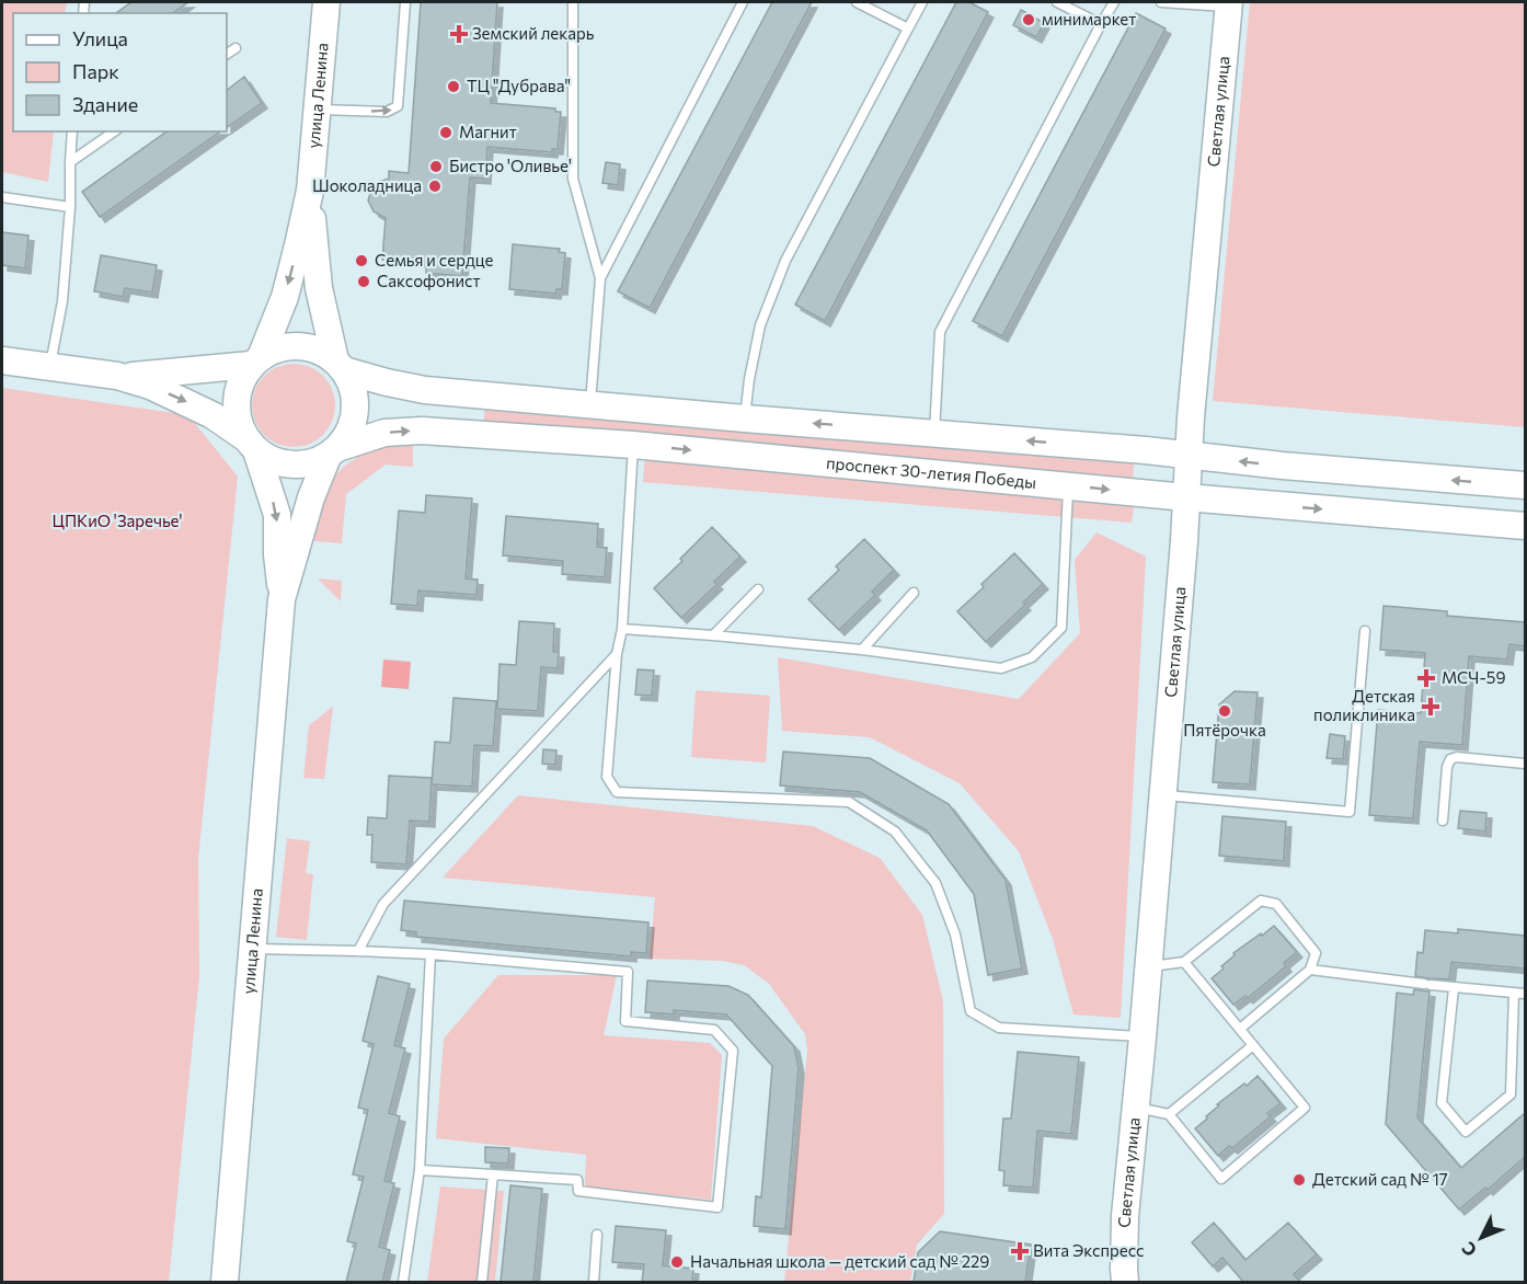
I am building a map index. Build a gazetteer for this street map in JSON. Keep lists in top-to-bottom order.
{
  "streets": {
    "main road": ["улица Ленина", "Светлая улица", "проспект 30-летия Победы"]
  },
  "crossings": [
    ["улица Ленина", "проспект 30-летия Победы"],
    ["Светлая улица", "проспект 30-летия Победы"]
  ],
  "parks": ["ЦПКиО 'Заречье'"],
  "places": {
    "other": [
      "минимаркет",
      "ТЦ \"Дубрава\"",
      "Магнит",
      "Бистро 'Оливье'",
      "Шоколадница",
      "Семья и сердце",
      "Саксофонист",
      "Пятёрочка",
      "Детский сад № 17",
      "Начальная школа — детский сад № 229"
    ],
    "health": [
      "Земский лекарь",
      "МСЧ-59",
      "Детская поликлиника",
      "Вита Экспресс"
    ]
  },
  "legend": ["Улица", "Парк", "Здание"],
  "north": "bottom left"
}
